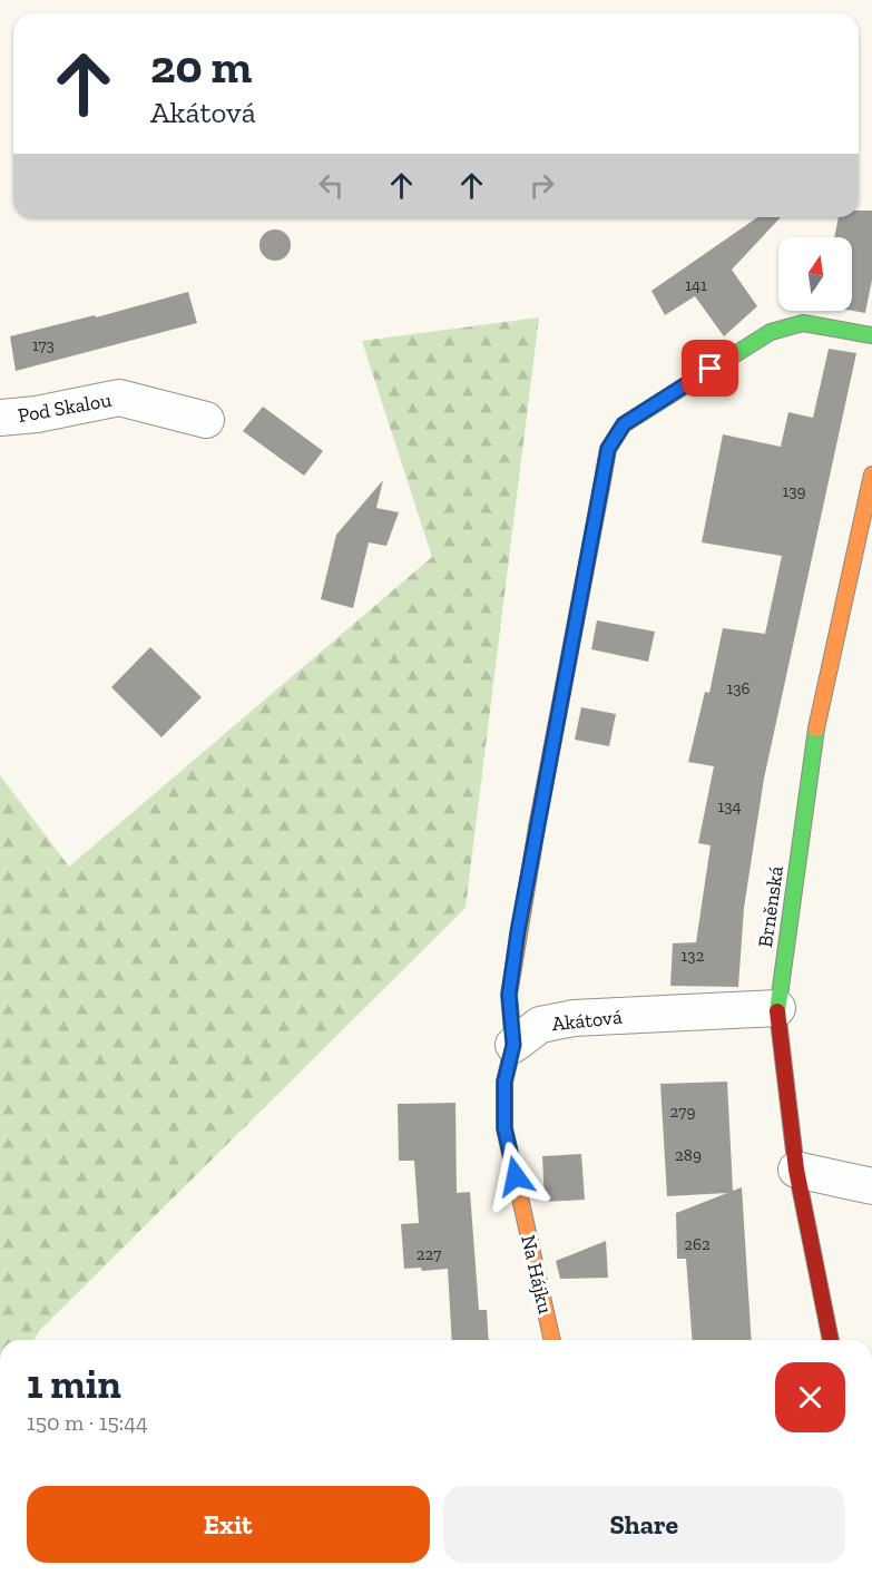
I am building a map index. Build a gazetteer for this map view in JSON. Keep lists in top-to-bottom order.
{
  "streets": {
    "street": [
      "Pod Skalou",
      "Brněnská",
      "Akátová",
      "Na Hájku"
    ]
  },
  "crossings": [
    ["Brněnská", "Akátová"],
    ["Akátová", "Na Hájku"]
  ],
  "house_numbers": [
    "141",
    "173",
    "139",
    "136",
    "134",
    "132",
    "279",
    "289",
    "262",
    "227"
  ],
  "north": "top",
  "page": {
    "turn": ["20 m", "Akátová"],
    "heading": ["1 min", "150 m · 15:44"],
    "buttons": ["Exit", "Share"]
  }
}
